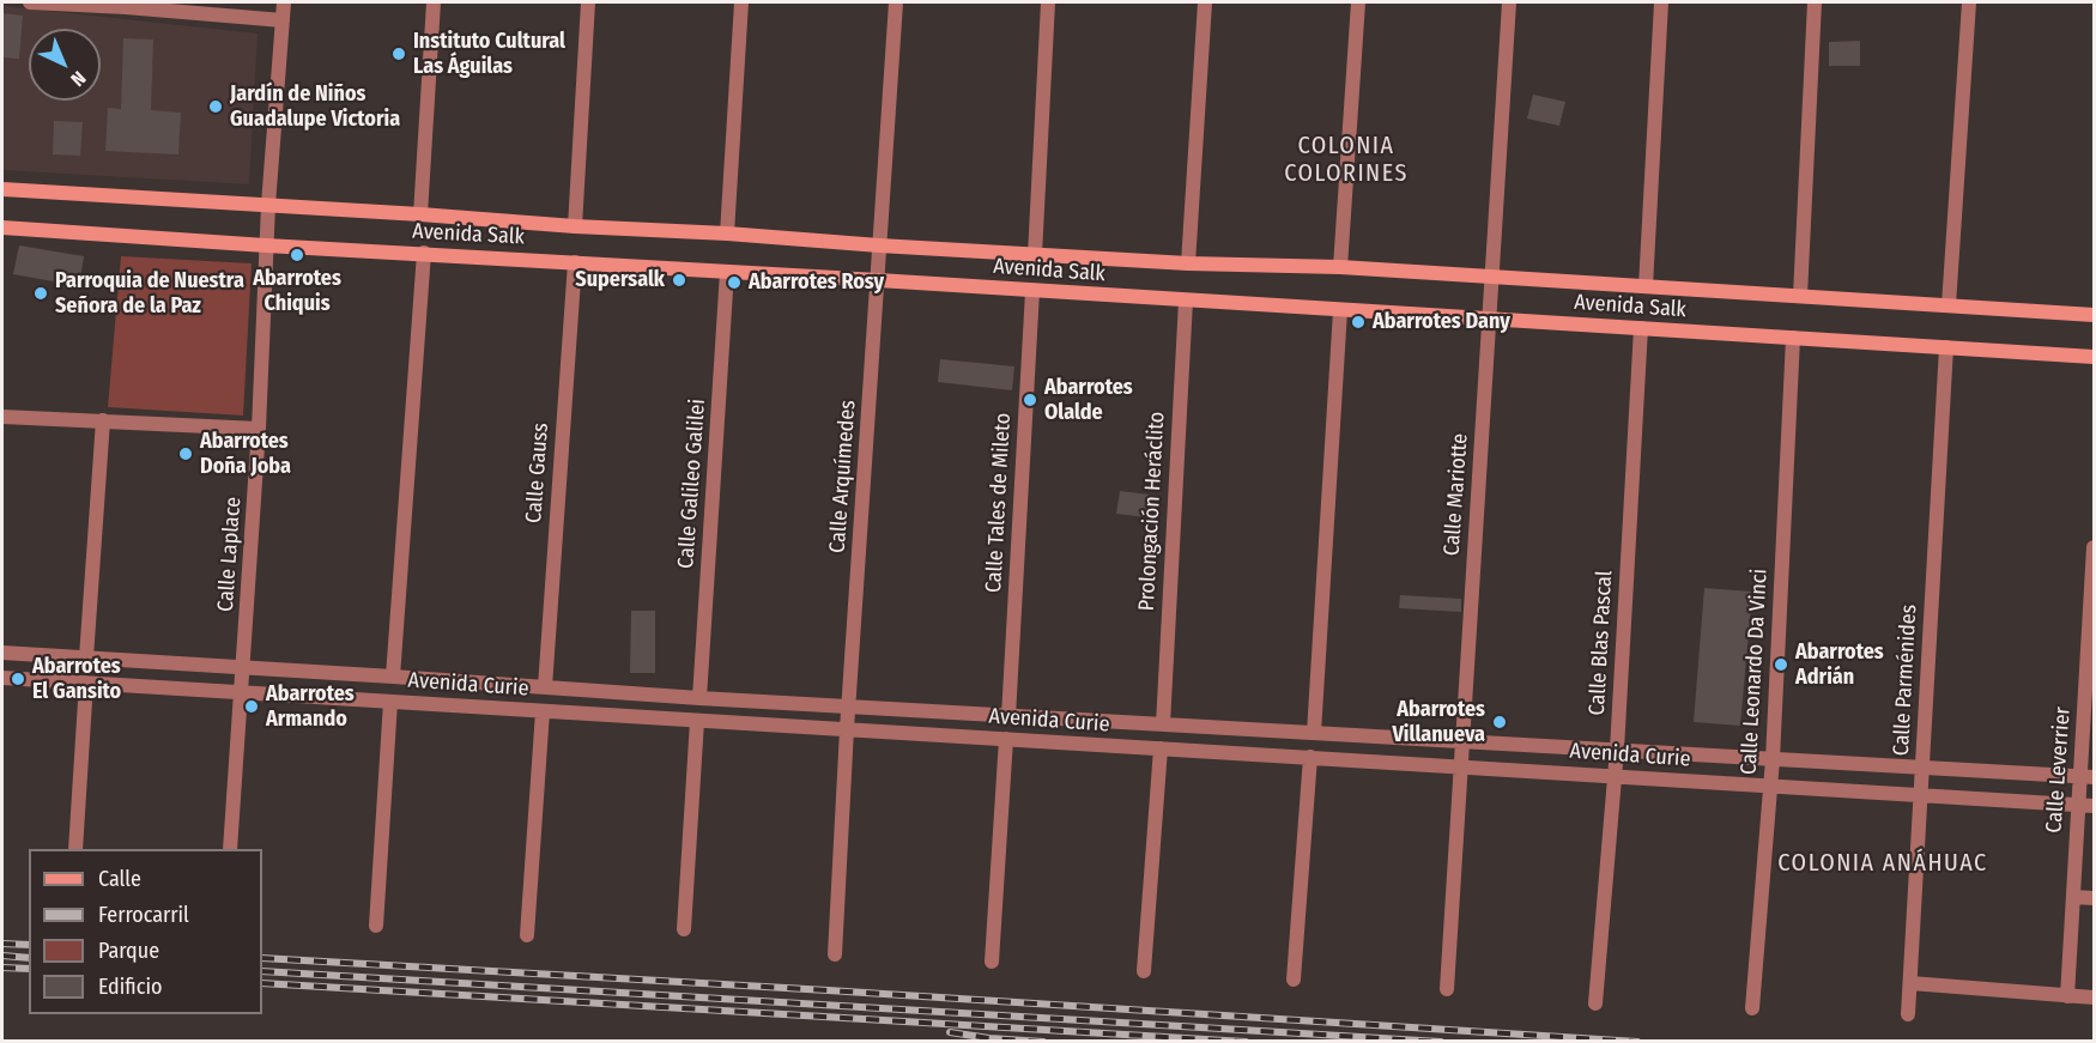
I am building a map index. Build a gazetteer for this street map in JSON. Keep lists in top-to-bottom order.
{
  "streets": {
    "main road": ["Avenida Salk"],
    "street": [
      "Calle Gauss",
      "Calle Arquímedes",
      "Calle Galileo Galilei",
      "Calle Mariotte",
      "Calle Tales de Mileto",
      "Prolongación Heráclito",
      "Calle Laplace",
      "Calle Blas Pascal",
      "Calle Leonardo Da Vinci",
      "Calle Parménides",
      "Avenida Curie",
      "Calle Leverrier"
    ]
  },
  "crossings": [
    ["Avenida Salk", "Calle Gauss"],
    ["Avenida Salk", "Calle Arquímedes"],
    ["Avenida Salk", "Calle Galileo Galilei"],
    ["Avenida Salk", "Calle Mariotte"],
    ["Avenida Salk", "Calle Tales de Mileto"],
    ["Avenida Salk", "Prolongación Heráclito"],
    ["Avenida Salk", "Calle Laplace"],
    ["Avenida Salk", "Calle Blas Pascal"],
    ["Avenida Salk", "Calle Leonardo Da Vinci"],
    ["Avenida Salk", "Calle Parménides"],
    ["Calle Gauss", "Avenida Curie"],
    ["Calle Arquímedes", "Avenida Curie"],
    ["Calle Galileo Galilei", "Avenida Curie"],
    ["Calle Mariotte", "Avenida Curie"],
    ["Calle Tales de Mileto", "Avenida Curie"],
    ["Prolongación Heráclito", "Avenida Curie"],
    ["Calle Laplace", "Avenida Curie"],
    ["Calle Blas Pascal", "Avenida Curie"],
    ["Calle Leonardo Da Vinci", "Avenida Curie"],
    ["Calle Parménides", "Avenida Curie"],
    ["Avenida Curie", "Calle Leverrier"]
  ],
  "districts": ["COLONIA COLORINES", "COLONIA ANÁHUAC"],
  "places": [
    "Instituto Cultural Las Águilas",
    "Jardín de Niños Guadalupe Victoria",
    "Abarrotes Chiquis",
    "Supersalk",
    "Abarrotes Rosy",
    "Parroquia de Nuestra Señora de la Paz",
    "Abarrotes Dany",
    "Abarrotes Olalde",
    "Abarrotes Doña Joba",
    "Abarrotes Adrián",
    "Abarrotes El Gansito",
    "Abarrotes Armando",
    "Abarrotes Villanueva"
  ],
  "legend": [
    "Calle",
    "Ferrocarril",
    "Parque",
    "Edificio"
  ],
  "north": "bottom right"
}
